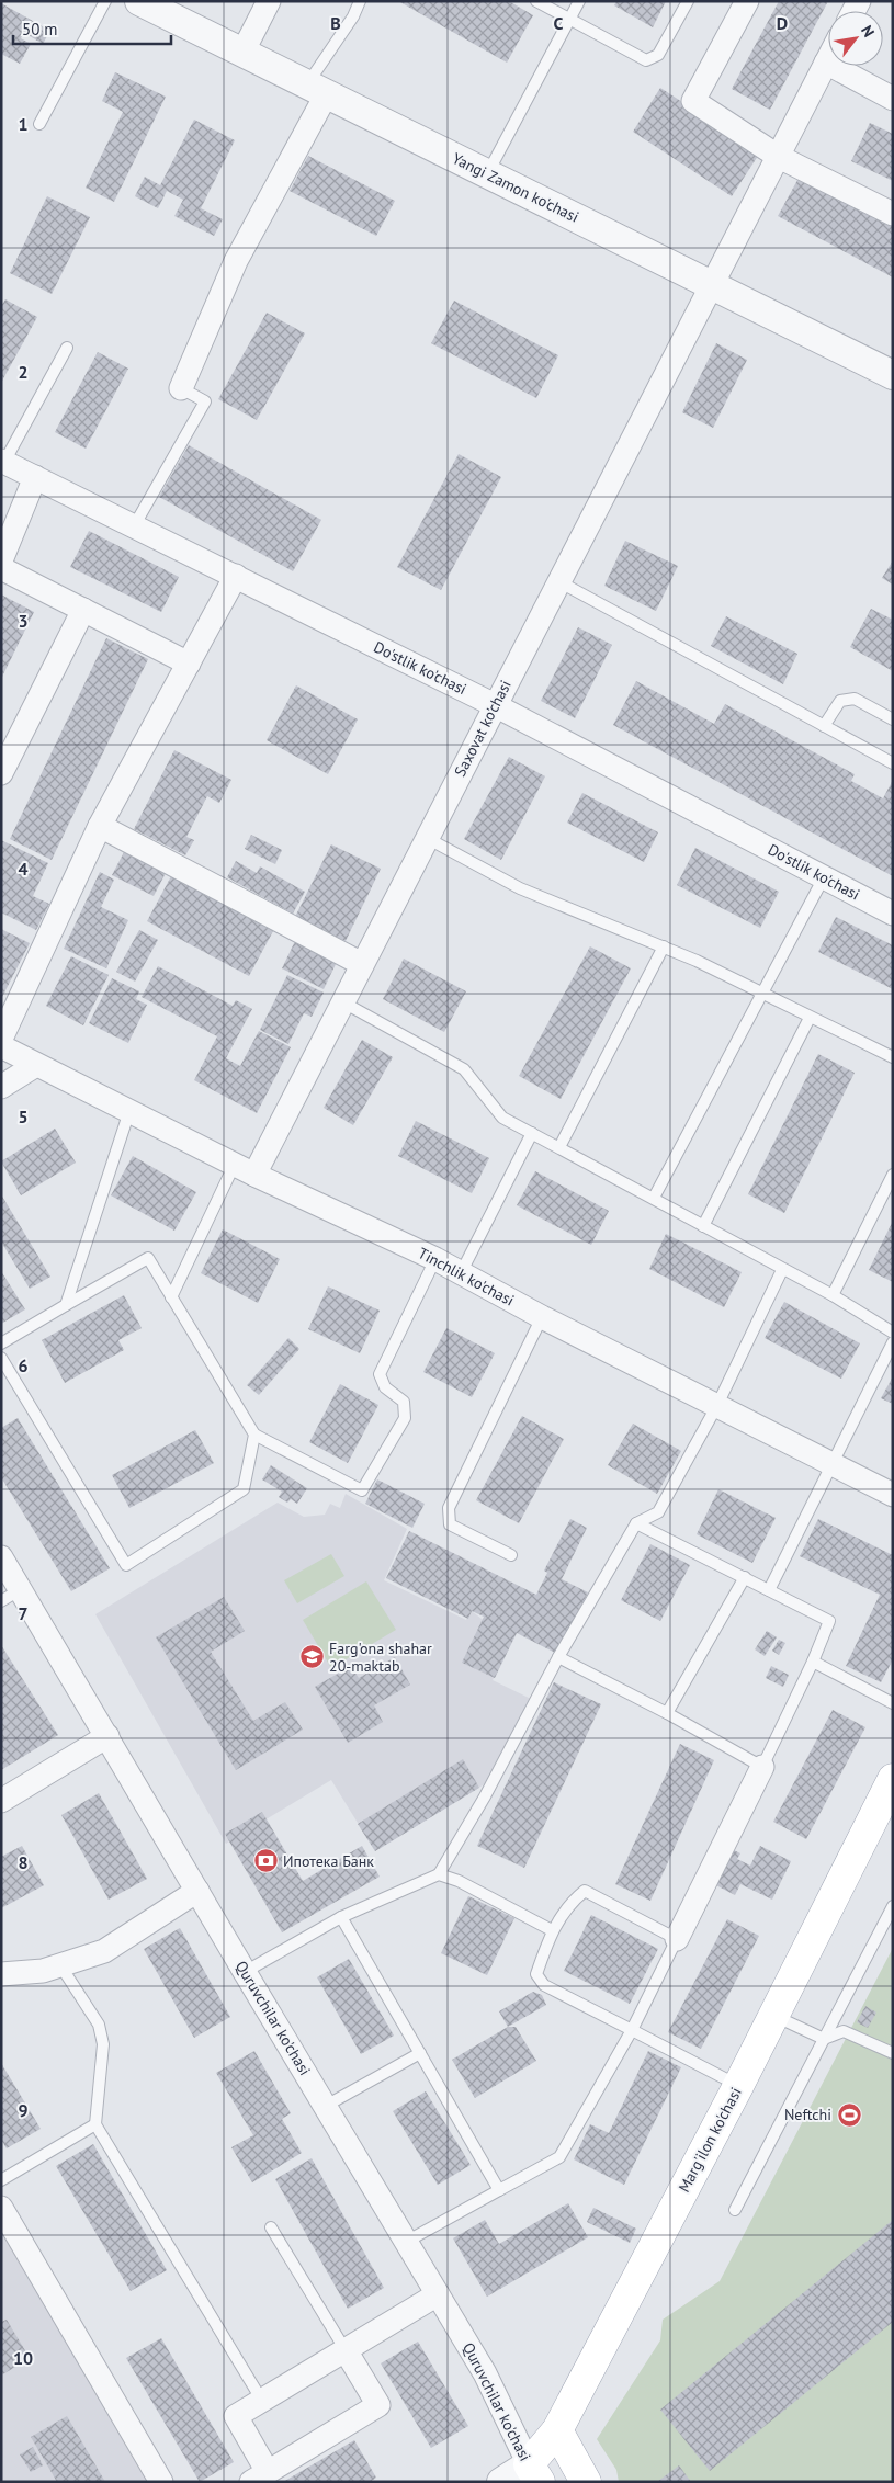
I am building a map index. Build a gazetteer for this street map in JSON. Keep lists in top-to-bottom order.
{
  "streets": {
    "main road": ["Marg'ilon ko'chasi"],
    "street": [
      "Yangi Zamon ko'chasi",
      "Do'stlik ko'chasi",
      "Saxovat ko'chasi",
      "Tinchlik ko'chasi",
      "Quruvchilar ko'chasi"
    ]
  },
  "crossings": [
    ["Yangi Zamon ko'chasi", "Saxovat ko'chasi"],
    ["Do'stlik ko'chasi", "Saxovat ko'chasi"],
    ["Saxovat ko'chasi", "Tinchlik ko'chasi"],
    ["Quruvchilar ko'chasi", "Marg'ilon ko'chasi"]
  ],
  "places": {
    "school or university": ["Farg'ona shahar 20-maktab"],
    "bank": ["Ипотека Банк"],
    "sports": ["Neftchi"]
  },
  "scale_bar": "50 m",
  "north": "top right",
  "grid": {
    "columns": ["B", "C", "D"],
    "rows": [
      "1",
      "2",
      "3",
      "4",
      "5",
      "6",
      "7",
      "8",
      "9",
      "10"
    ]
  }
}
